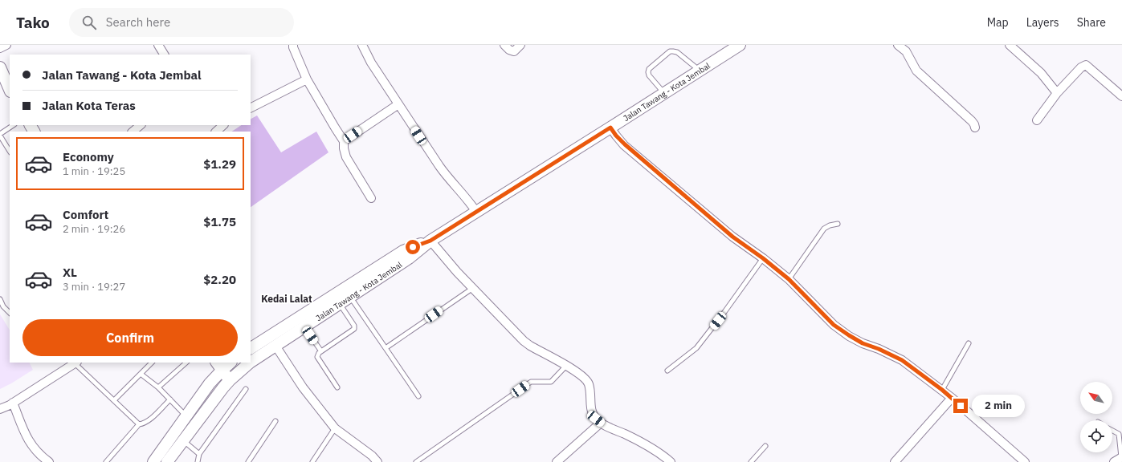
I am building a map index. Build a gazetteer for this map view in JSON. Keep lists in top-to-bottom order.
{
  "streets": {
    "main road": ["Jalan Tawang - Kota Jembal"]
  },
  "districts": ["Kedai Lalat"],
  "north": "top left",
  "page": {
    "header": "Tako",
    "search": "Search here",
    "nav": ["Map", "Layers", "Share"],
    "banner": ["Jalan Tawang - Kota Jembal", "Jalan Kota Teras"],
    "list": [
      {
        "name": "Economy",
        "note": "1 min · 19:25",
        "value": "$1.29"
      },
      {
        "name": "Comfort",
        "note": "2 min · 19:26",
        "value": "$1.75"
      },
      {
        "name": "XL",
        "note": "3 min · 19:27",
        "value": "$2.20"
      }
    ],
    "buttons": "Confirm",
    "bubble": "2 min"
  }
}
